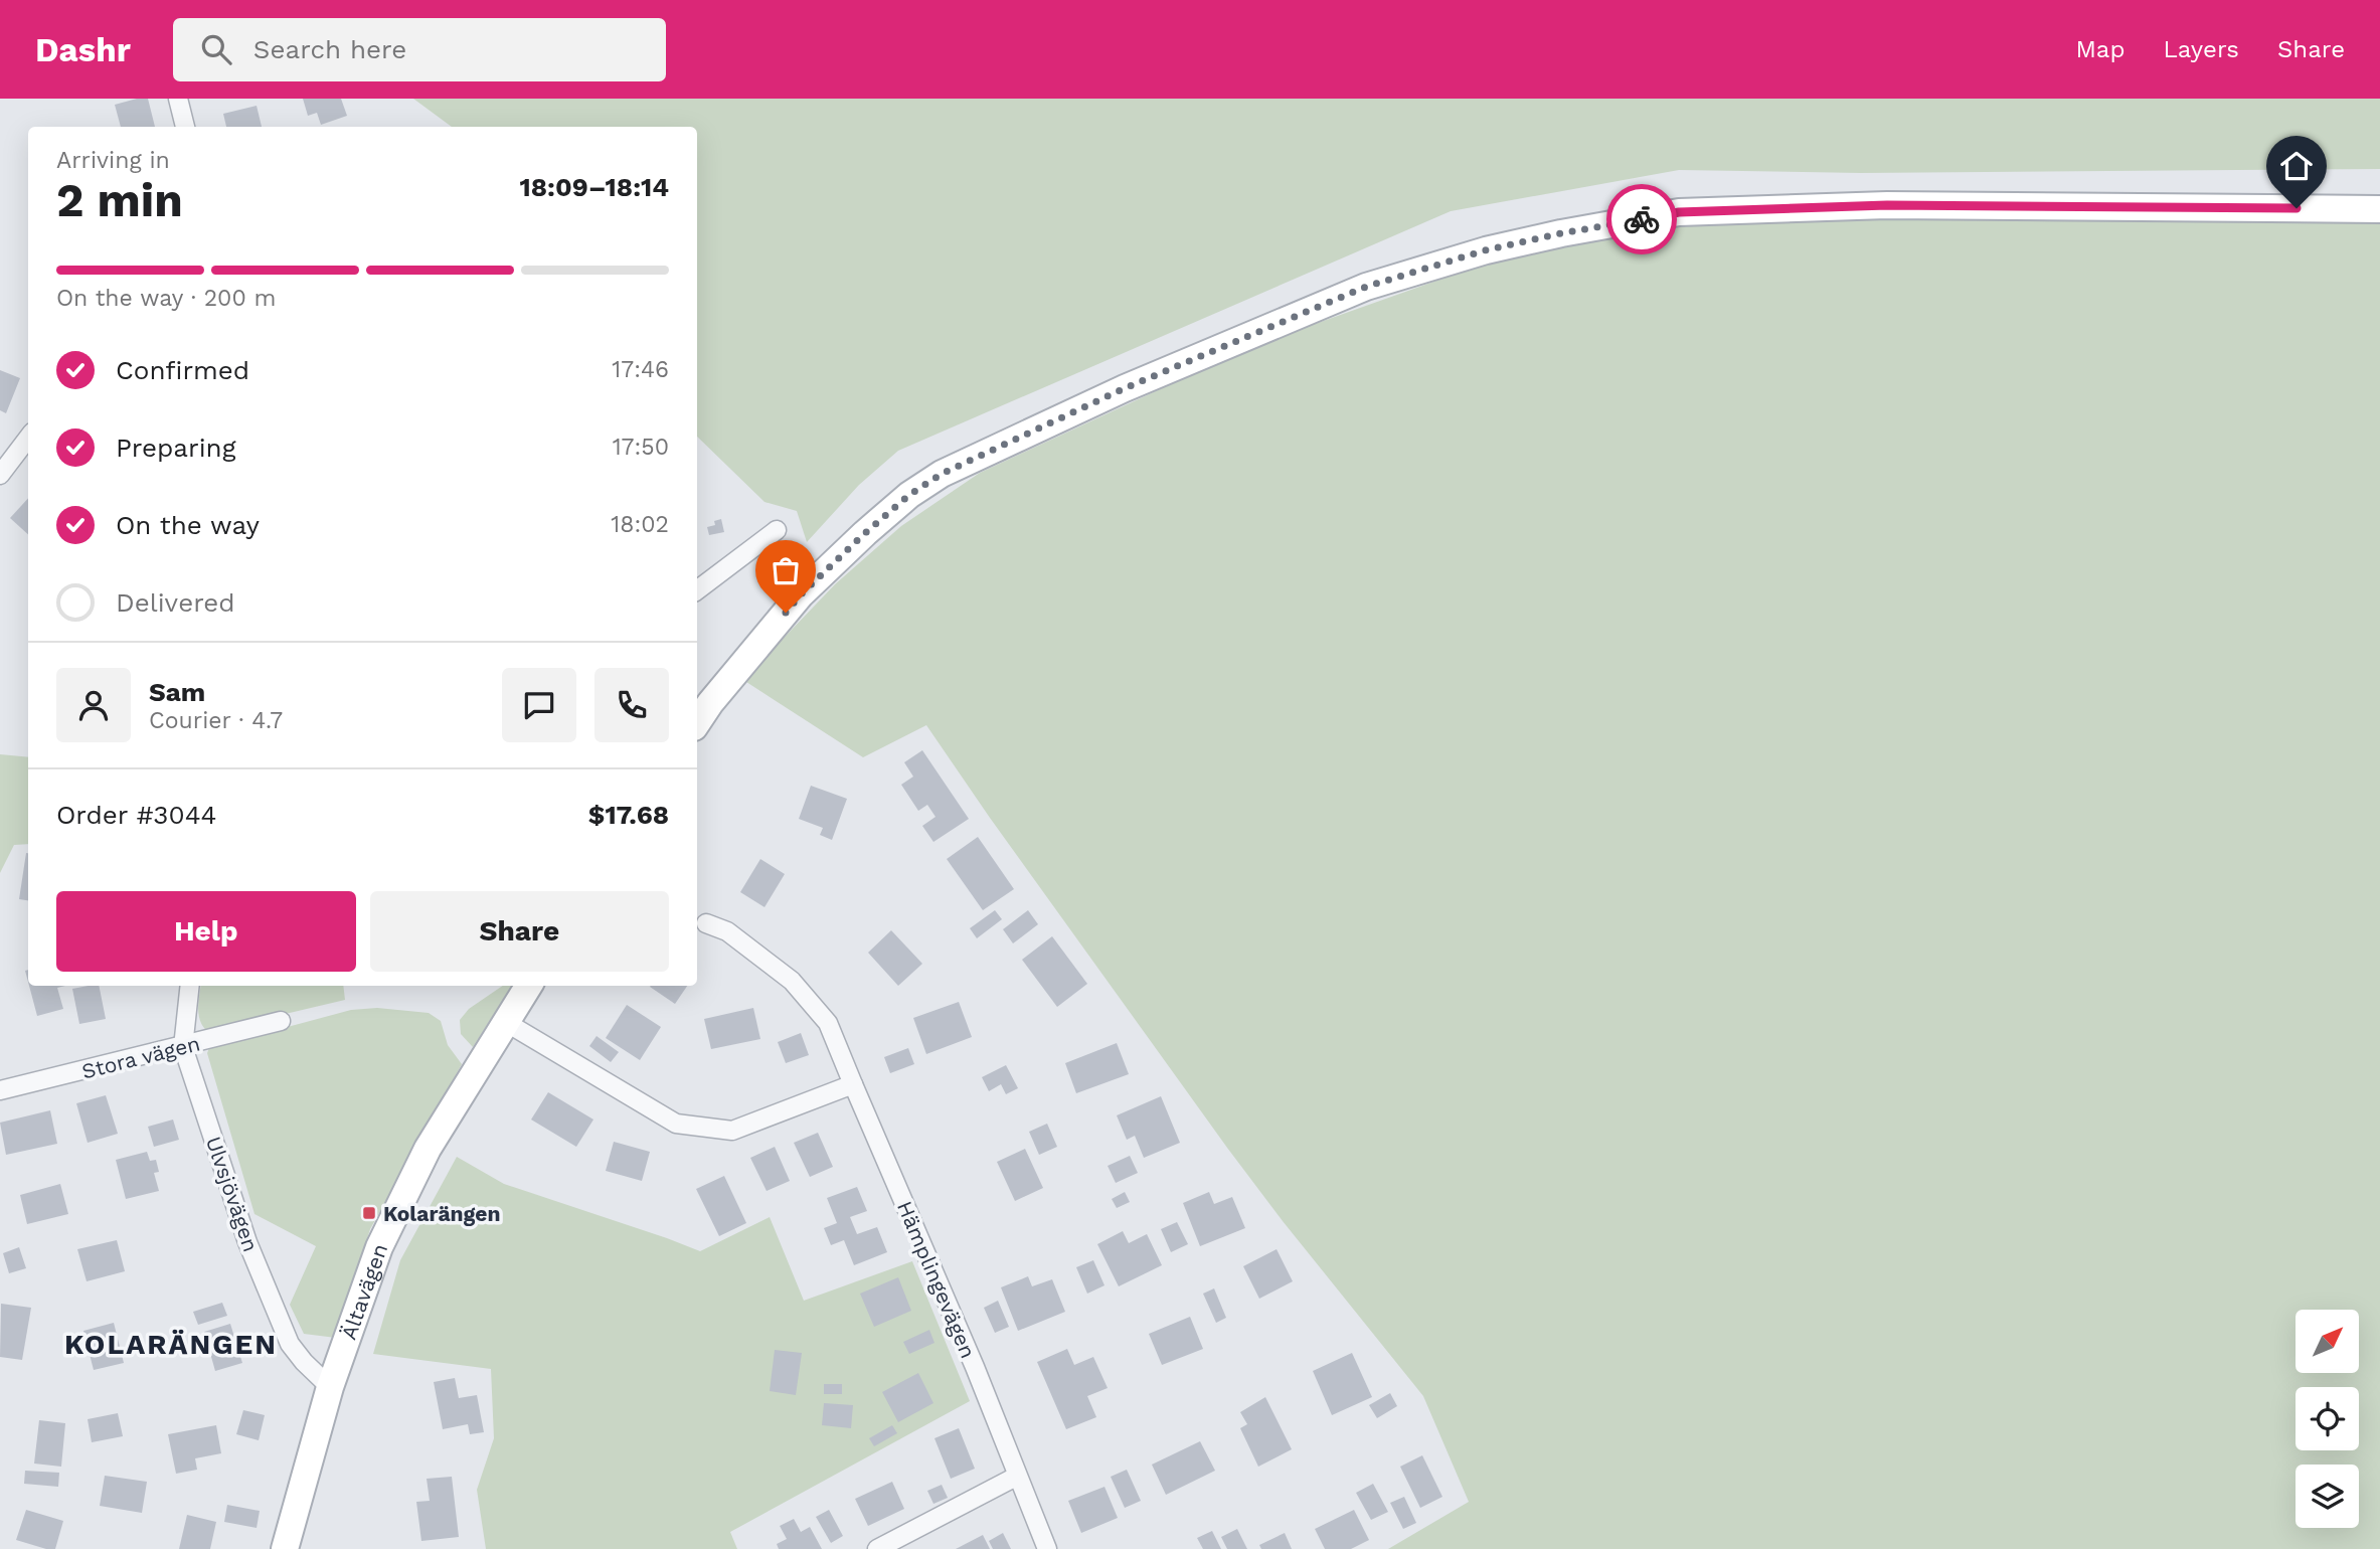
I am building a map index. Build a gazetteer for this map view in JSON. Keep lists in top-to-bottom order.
{
  "streets": {
    "main road": ["Ältavägen"],
    "street": ["Stora vägen", "Ulvsjövägen", "Hämplingevägen"]
  },
  "crossings": [
    ["Stora vägen", "Ulvsjövägen"],
    ["Ulvsjövägen", "Ältavägen"]
  ],
  "districts": ["KOLARÄNGEN"],
  "places": {
    "transit": ["Kolarängen"]
  },
  "north": "top right",
  "page": {
    "header": "Dashr",
    "search": "Search here",
    "nav": ["Map", "Layers", "Share"],
    "heading": ["2 min", "Arriving in", "18:09–18:14"],
    "panel": [
      "Sam",
      "Courier · 4.7",
      "Order #3044",
      "$17.68"
    ],
    "bar": "On the way · 200 m",
    "list": [
      ["Confirmed", "17:46"],
      ["Preparing", "17:50"],
      ["On the way", "18:02"],
      "Delivered"
    ],
    "buttons": ["Help", "Share"]
  }
}
